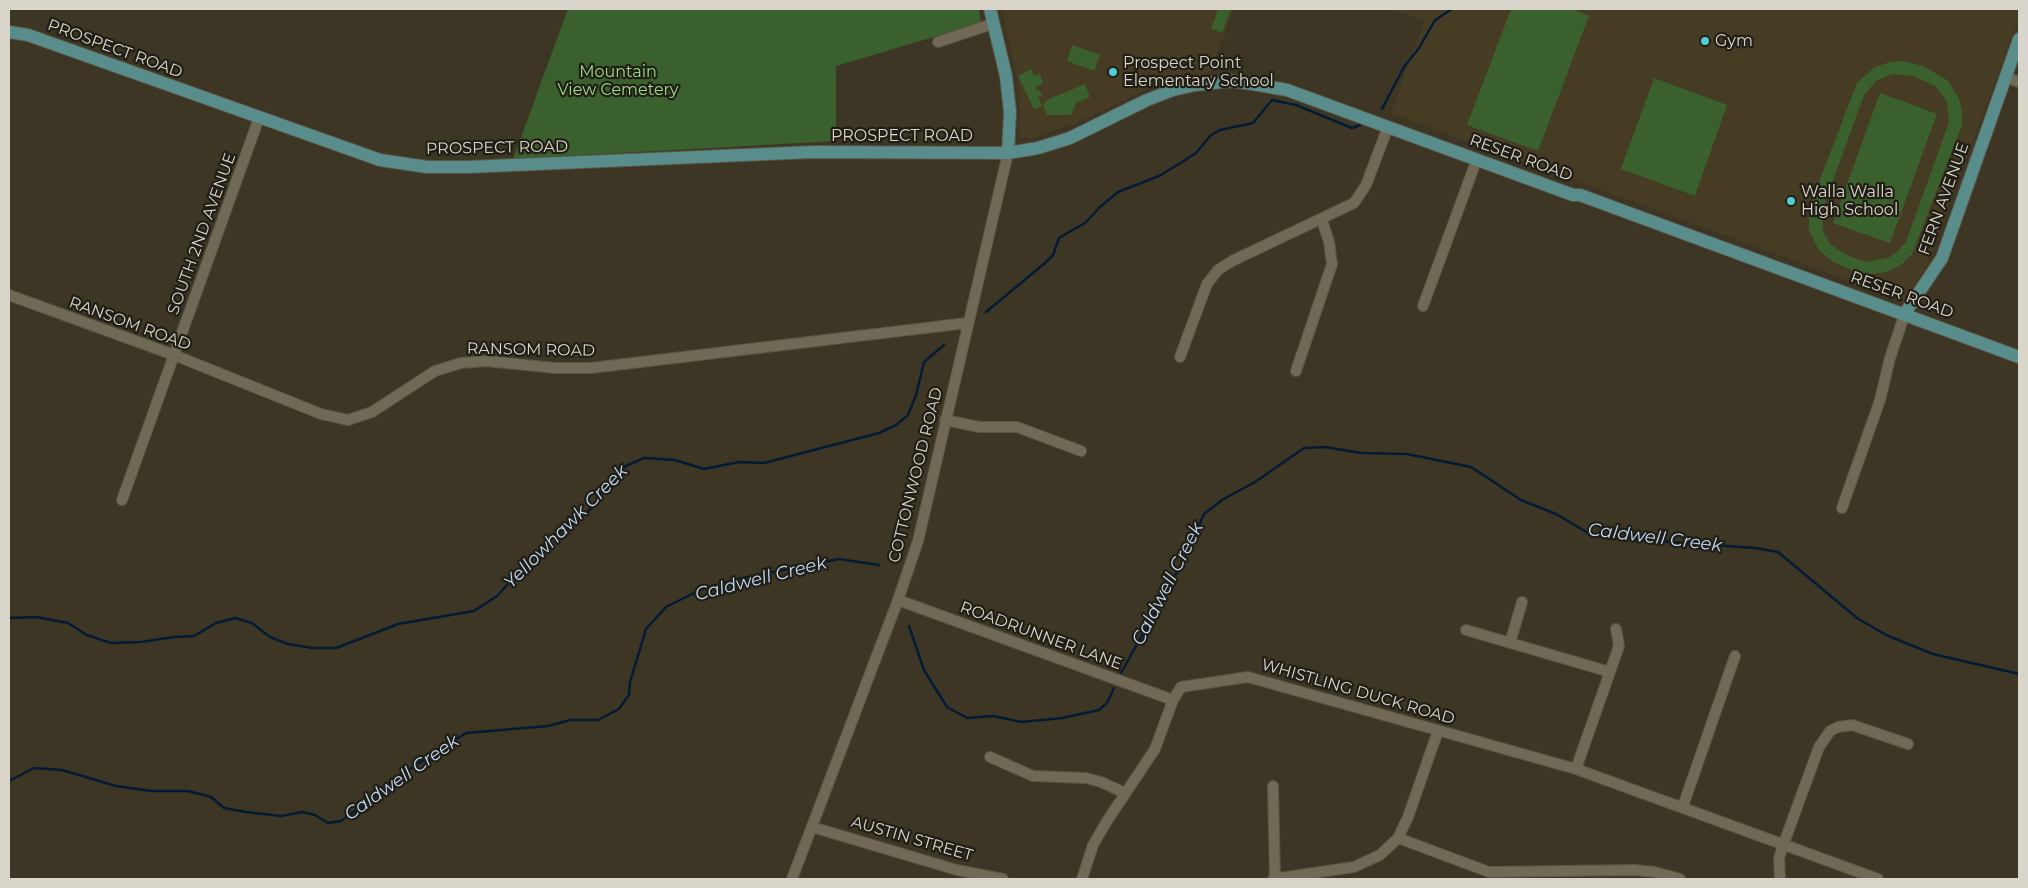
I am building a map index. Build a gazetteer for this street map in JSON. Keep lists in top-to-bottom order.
{
  "streets": {
    "main road": ["PROSPECT ROAD", "RESER ROAD", "FERN AVENUE"],
    "street": [
      "SOUTH 2ND AVENUE",
      "RANSOM ROAD",
      "COTTONWOOD ROAD",
      "ROADRUNNER LANE",
      "WHISTLING DUCK ROAD",
      "AUSTIN STREET"
    ]
  },
  "crossings": [
    ["PROSPECT ROAD", "RESER ROAD"],
    ["PROSPECT ROAD", "SOUTH 2ND AVENUE"],
    ["PROSPECT ROAD", "COTTONWOOD ROAD"],
    ["RESER ROAD", "FERN AVENUE"],
    ["RESER ROAD", "COTTONWOOD ROAD"],
    ["SOUTH 2ND AVENUE", "RANSOM ROAD"],
    ["RANSOM ROAD", "COTTONWOOD ROAD"],
    ["COTTONWOOD ROAD", "ROADRUNNER LANE"],
    ["COTTONWOOD ROAD", "AUSTIN STREET"],
    ["ROADRUNNER LANE", "WHISTLING DUCK ROAD"]
  ],
  "water": ["Yellowhawk Creek", "Caldwell Creek"],
  "parks": ["Mountain View Cemetery"],
  "places": ["Gym", "Prospect Point Elementary School", "Walla Walla High School"]
}
